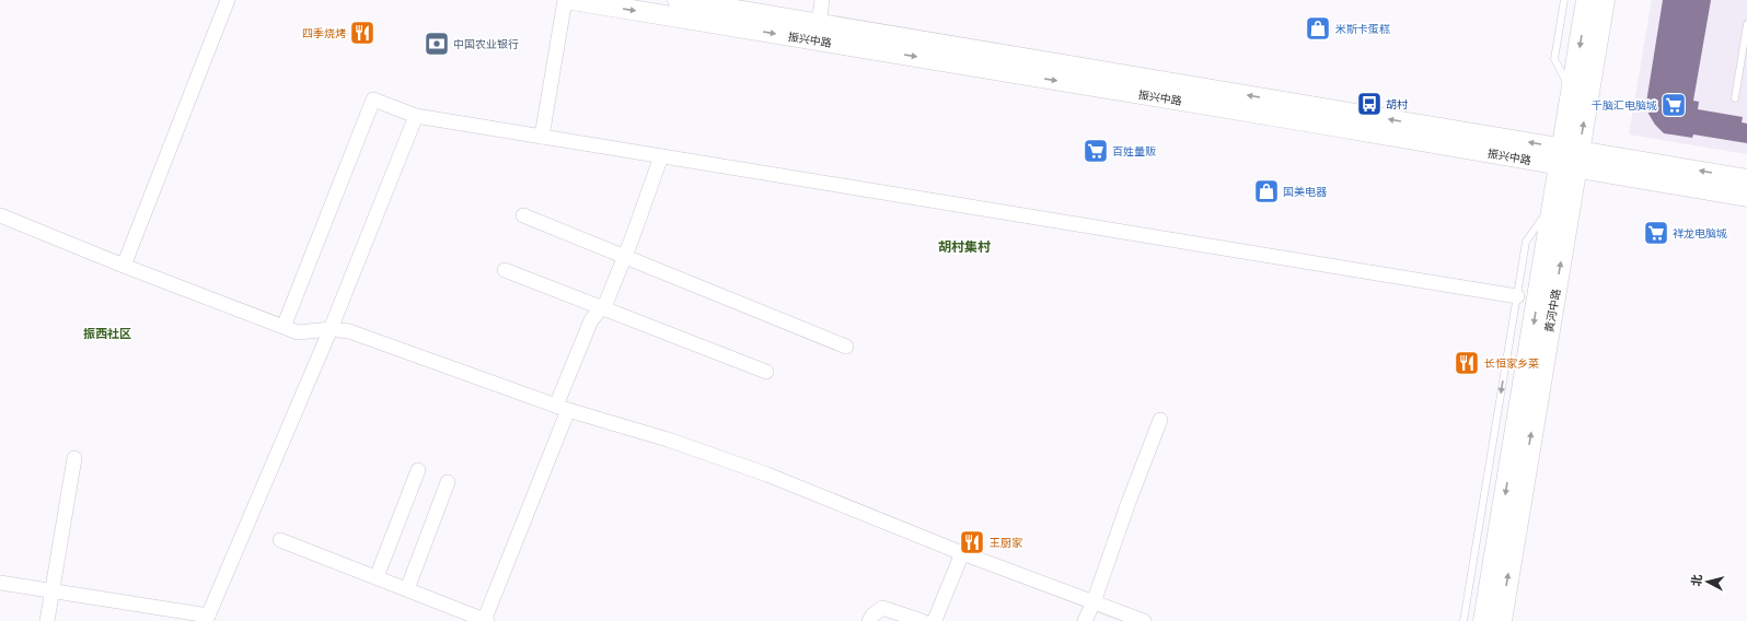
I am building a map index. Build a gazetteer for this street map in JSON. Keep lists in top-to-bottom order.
{
  "streets": {
    "main road": ["黄河中路"],
    "street": ["振兴中路"]
  },
  "crossings": [
    ["振兴中路", "黄河中路"]
  ],
  "districts": ["胡村集村", "振西社区"],
  "places": {
    "shop": ["米斯卡蛋糕", "国美电器"],
    "restaurant": ["四季烧烤", "长恒家乡菜", "王厨家"],
    "bank": ["中国农业银行"],
    "bus stop": ["胡村"],
    "supermarket": ["千脑汇电脑城", "百姓量贩", "祥龙电脑城"]
  },
  "north": "left"
}
